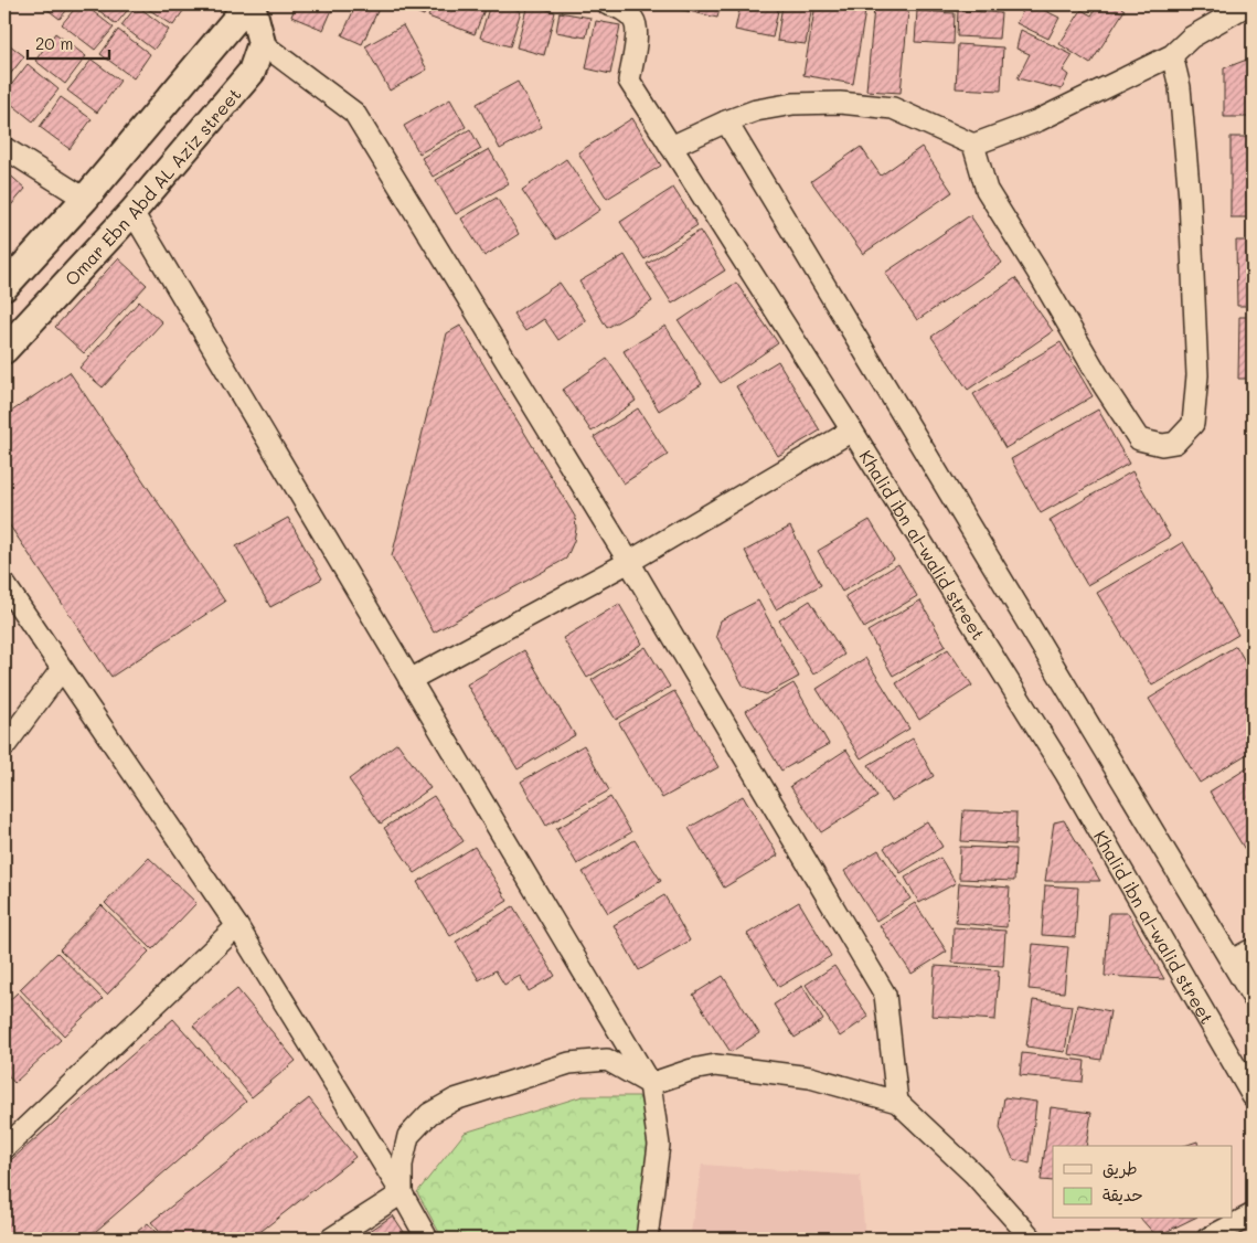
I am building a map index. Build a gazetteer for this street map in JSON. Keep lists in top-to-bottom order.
{
  "streets": {
    "street": ["Omar Ebn Abd AL Aziz street", "Khalid ibn al-walid street"]
  },
  "legend": ["طريق", "حديقة"],
  "scale_bar": "20 m"
}
